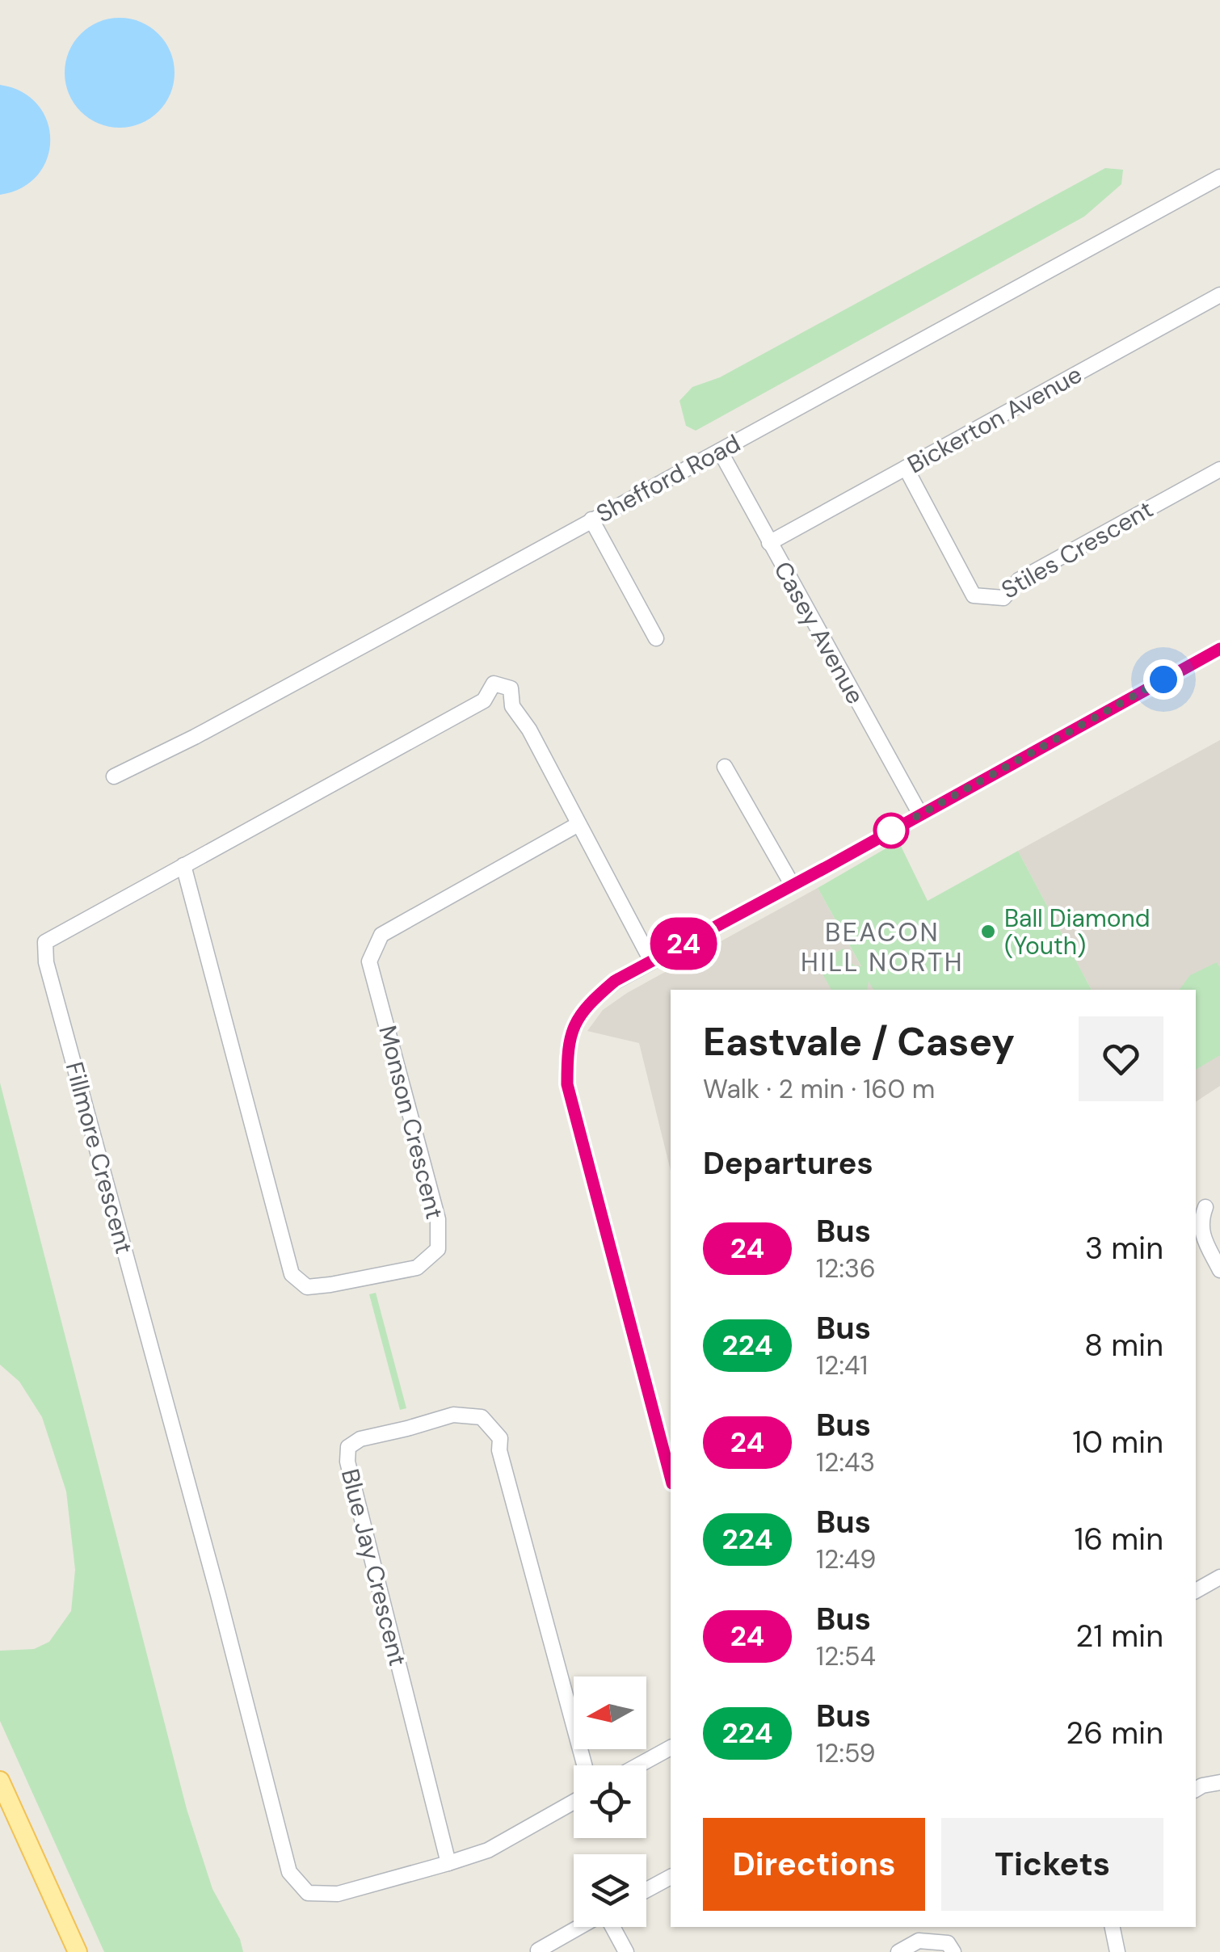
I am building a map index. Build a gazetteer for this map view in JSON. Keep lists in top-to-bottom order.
{
  "streets": {
    "street": [
      "Bickerton Avenue",
      "Shefford Road",
      "Stiles Crescent",
      "Casey Avenue",
      "Monson Crescent",
      "Fillmore Crescent",
      "Blue Jay Crescent"
    ]
  },
  "crossings": [
    ["Bickerton Avenue", "Stiles Crescent"],
    ["Bickerton Avenue", "Casey Avenue"],
    ["Shefford Road", "Casey Avenue"],
    ["Monson Crescent", "Fillmore Crescent"],
    ["Fillmore Crescent", "Blue Jay Crescent"]
  ],
  "districts": ["BEACON HILL NORTH"],
  "places": ["Ball Diamond (Youth)"],
  "lines": ["bus line 24"],
  "north": "left",
  "page": {
    "on_map": "24",
    "heading": [
      ["Eastvale / Casey", "Walk · 2 min · 160 m"],
      "Departures"
    ],
    "list": [
      {
        "mark": "24",
        "name": "Bus",
        "note": "12:36",
        "value": "3 min"
      },
      {
        "mark": "224",
        "name": "Bus",
        "note": "12:41",
        "value": "8 min"
      },
      {
        "mark": "24",
        "name": "Bus",
        "note": "12:43",
        "value": "10 min"
      },
      {
        "mark": "224",
        "name": "Bus",
        "note": "12:49",
        "value": "16 min"
      },
      {
        "mark": "24",
        "name": "Bus",
        "note": "12:54",
        "value": "21 min"
      },
      {
        "mark": "224",
        "name": "Bus",
        "note": "12:59",
        "value": "26 min"
      }
    ],
    "buttons": ["Directions", "Tickets"]
  }
}
